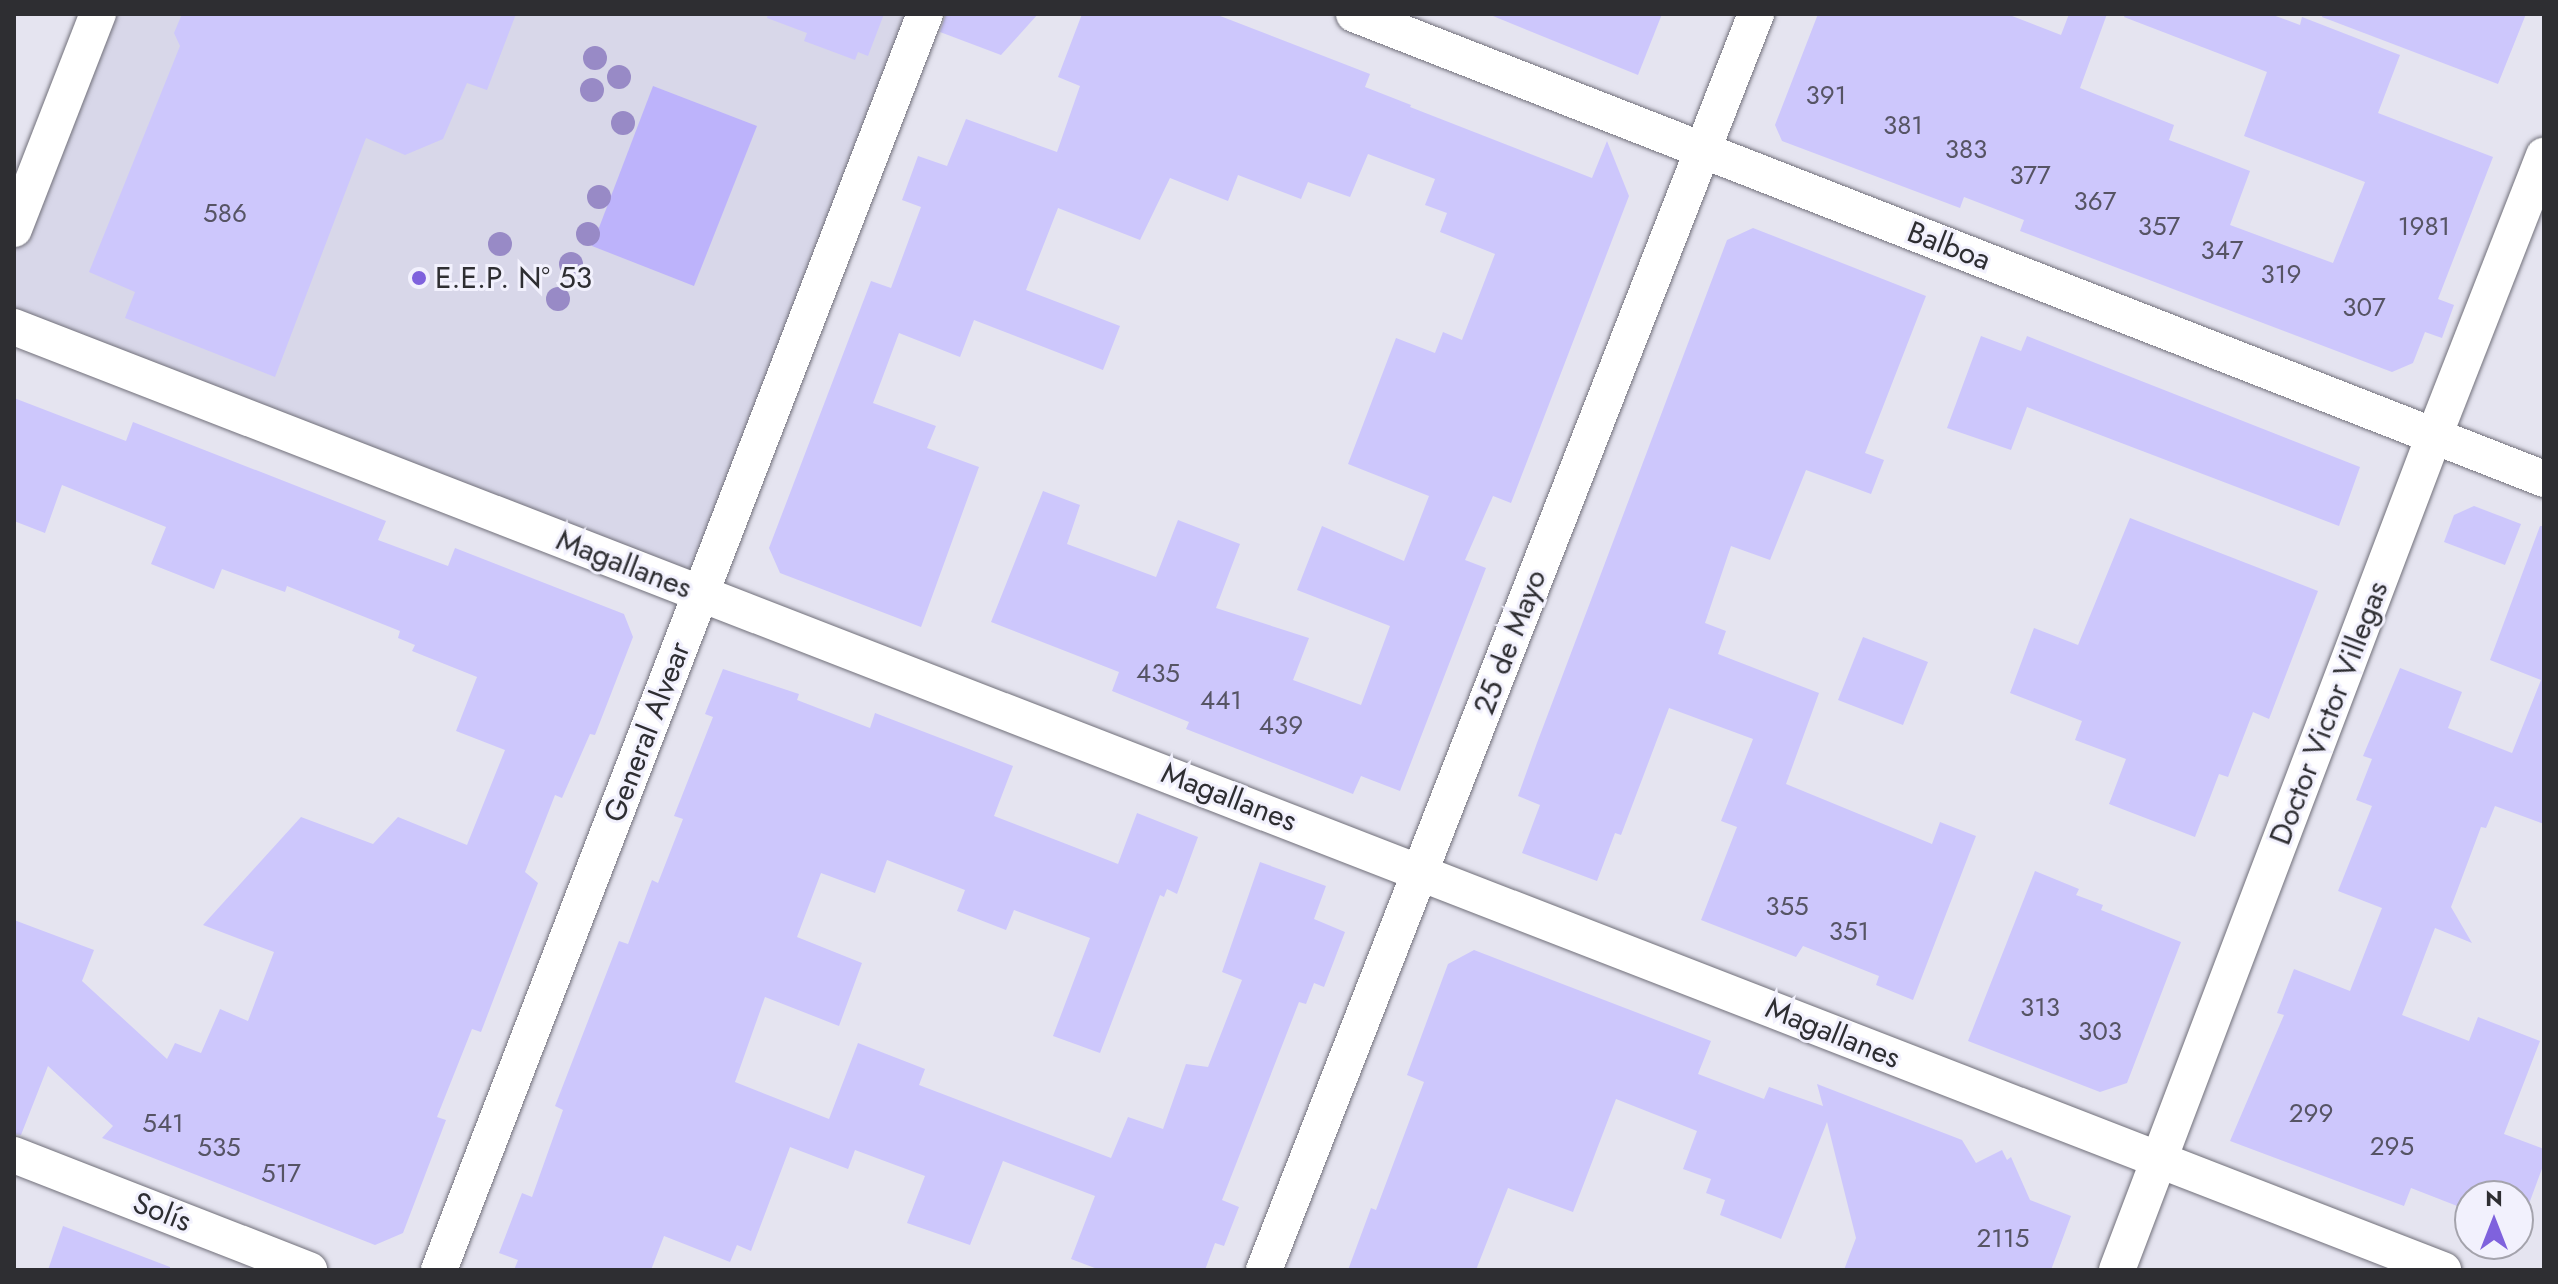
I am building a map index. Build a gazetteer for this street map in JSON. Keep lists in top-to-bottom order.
{
  "streets": {
    "street": [
      "Balboa",
      "Magallanes",
      "25 de Mayo",
      "Doctor Victor Villegas",
      "General Alvear",
      "Solís"
    ]
  },
  "crossings": [
    ["Balboa", "25 de Mayo"],
    ["Balboa", "Doctor Victor Villegas"],
    ["Magallanes", "25 de Mayo"],
    ["Magallanes", "Doctor Victor Villegas"],
    ["Magallanes", "General Alvear"]
  ],
  "places": ["E.E.P. N° 53"],
  "house_numbers": [
    "391",
    "381",
    "383",
    "377",
    "367",
    "586",
    "357",
    "1981",
    "347",
    "319",
    "307",
    "435",
    "441",
    "439",
    "355",
    "351",
    "313",
    "303",
    "299",
    "541",
    "295",
    "535",
    "517",
    "2115"
  ],
  "north": "top"
}
